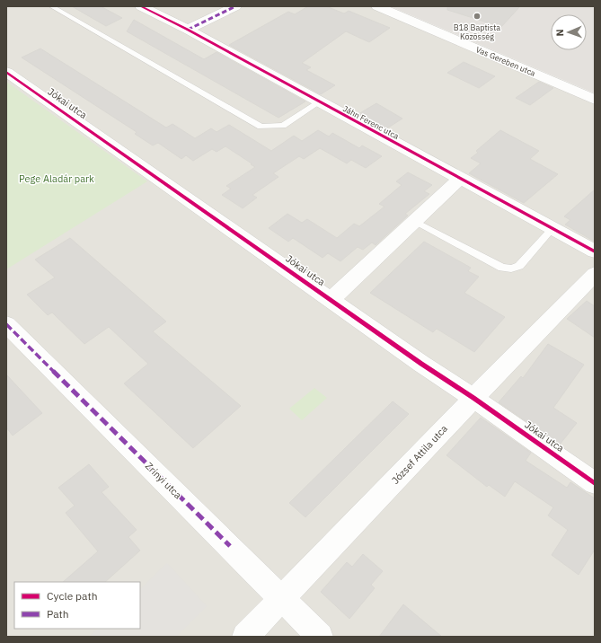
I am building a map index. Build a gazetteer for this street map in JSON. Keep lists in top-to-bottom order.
{
  "streets": {
    "street": [
      "Vas Gereben utca",
      "Jókai utca",
      "Jáhn Ferenc utca",
      "József Attila utca",
      "Zrínyi utca"
    ]
  },
  "crossings": [
    ["Jókai utca", "József Attila utca"],
    ["József Attila utca", "Zrínyi utca"]
  ],
  "parks": ["Pege Aladár park"],
  "places": ["B18 Baptista Közösség"],
  "legend": ["Cycle path", "Path"],
  "north": "left"
}
